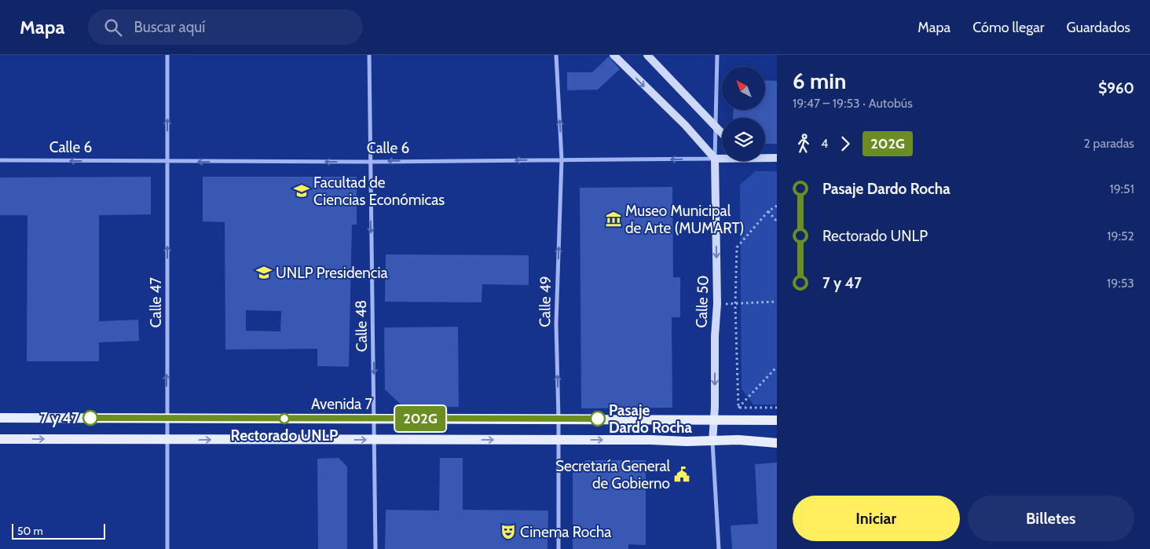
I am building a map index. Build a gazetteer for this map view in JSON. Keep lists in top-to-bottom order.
{
  "streets": {
    "main road": ["Calle 6", "Calle 50", "Avenida 7"],
    "street": ["Calle 49", "Calle 47", "Calle 48"]
  },
  "crossings": [
    ["Calle 6", "Calle 49"],
    ["Calle 6", "Calle 50"],
    ["Calle 6", "Calle 47"],
    ["Calle 6", "Calle 48"],
    ["Calle 49", "Avenida 7"],
    ["Calle 50", "Avenida 7"],
    ["Calle 47", "Avenida 7"],
    ["Calle 48", "Avenida 7"]
  ],
  "one_way": [
    "Calle 6",
    "Calle 49",
    "Calle 50",
    "Calle 47",
    "Calle 48"
  ],
  "places": {
    "school or university": ["Facultad de Ciencias Económicas", "UNLP Presidencia"],
    "museum": ["Museo Municipal de Arte (MUMART)"],
    "other": ["7 y 47", "Rectorado UNLP", "Pasaje Dardo Rocha"],
    "public building": ["Secretaría General de Gobierno"],
    "theatre": ["Cinema Rocha"]
  },
  "lines": ["bus line 202G"],
  "scale_bar": "50 m",
  "north": "top left",
  "page": {
    "header": "Mapa",
    "search": "Buscar aquí",
    "nav": ["Mapa", "Cómo llegar", "Guardados"],
    "on_map": "202G",
    "heading": ["6 min", "19:47 – 19:53 · Autobús", "$960"],
    "legs": ["4", "202G", "2 paradas"],
    "list": [
      {
        "name": "Pasaje Dardo Rocha",
        "value": "19:51"
      },
      {
        "name": "Rectorado UNLP",
        "value": "19:52"
      },
      {
        "name": "7 y 47",
        "value": "19:53"
      }
    ],
    "buttons": ["Iniciar", "Billetes"],
    "scale": "50 m"
  }
}
